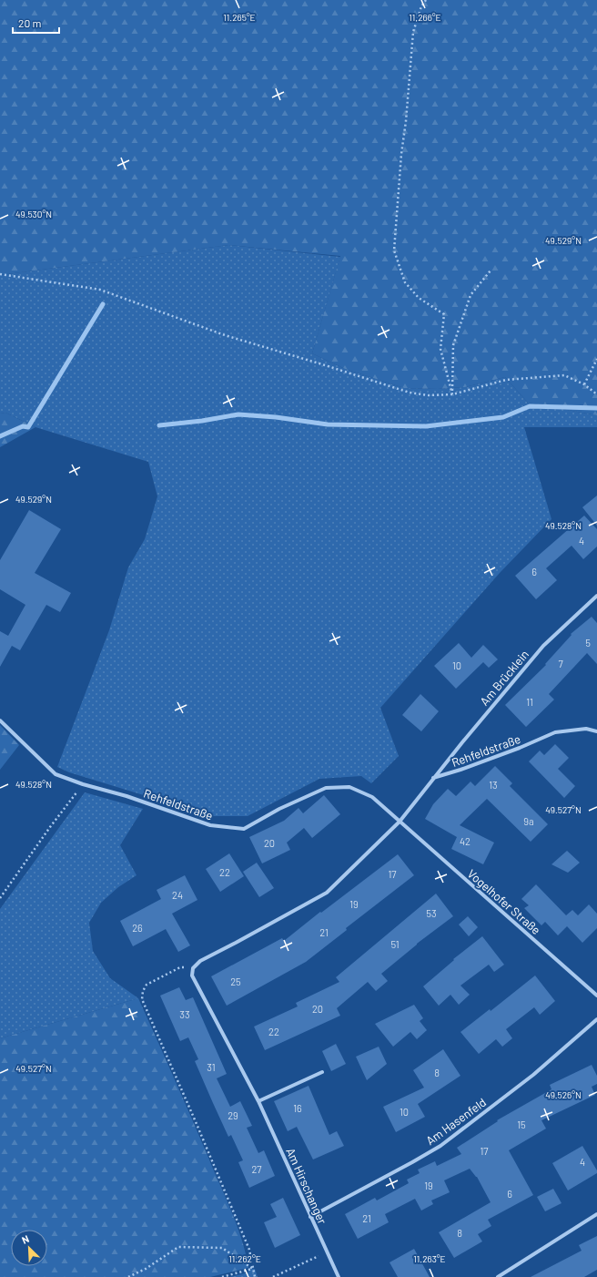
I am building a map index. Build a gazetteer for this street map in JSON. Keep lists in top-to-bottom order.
{
  "streets": {
    "street": [
      "Am Brücklein",
      "Rehfeldstraße",
      "Vogelhofer Straße",
      "Am Hasenfeld",
      "Am Hirschanger"
    ]
  },
  "crossings": [
    ["Am Brücklein", "Rehfeldstraße"],
    ["Rehfeldstraße", "Vogelhofer Straße"],
    ["Am Hasenfeld", "Am Hirschanger"]
  ],
  "house_numbers": [
    "4",
    "6",
    "5",
    "7",
    "10",
    "11",
    "13",
    "9a",
    "42",
    "20",
    "22",
    "17",
    "24",
    "19",
    "53",
    "26",
    "21",
    "51",
    "25",
    "20",
    "33",
    "22",
    "31",
    "8",
    "16",
    "10",
    "29",
    "15",
    "17",
    "4",
    "27",
    "19",
    "6",
    "21",
    "8"
  ],
  "scale_bar": "20 m",
  "north": "top left",
  "coordinates": [
    "11.266°E",
    "11.265°E",
    "49.530°N",
    "49.529°N",
    "49.528°N",
    "49.527°N",
    "49.526°N",
    "11.262°E",
    "11.263°E"
  ]
}
